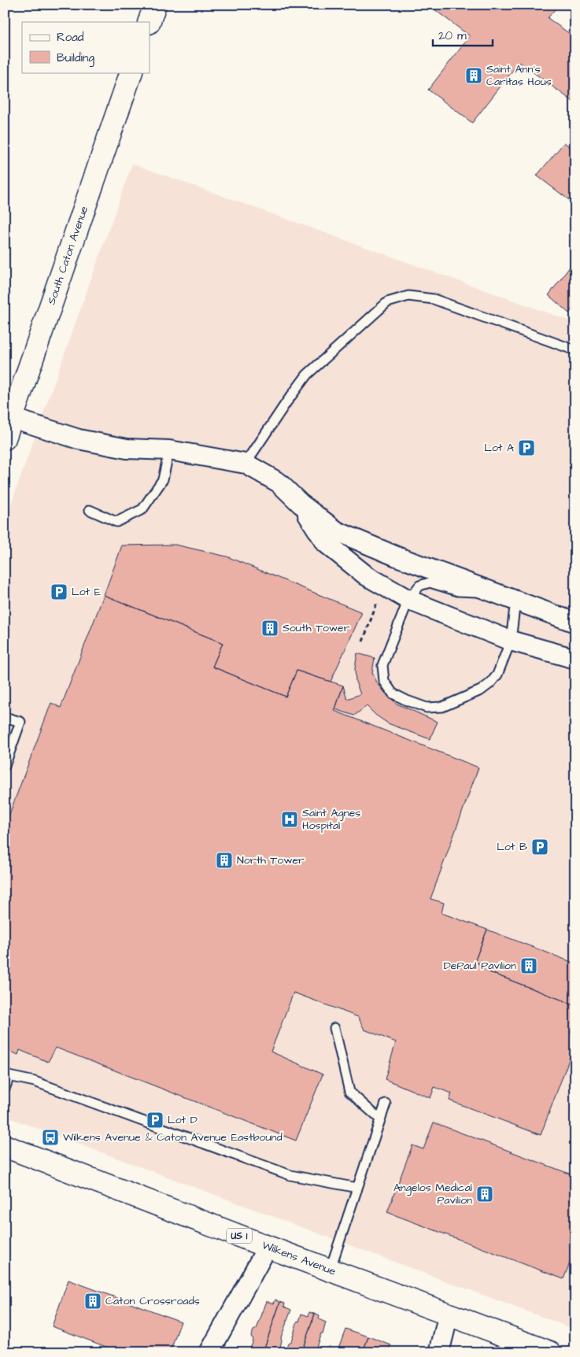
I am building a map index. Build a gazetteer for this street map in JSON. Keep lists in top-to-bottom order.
{
  "streets": {
    "main road": ["South Caton Avenue", "US 1", "Wilkens Avenue"]
  },
  "places": {
    "building": [
      "Saint Ann's Caritas Hous",
      "South Tower",
      "North Tower",
      "DePaul Pavilion",
      "Angelos Medical Pavilion",
      "Caton Crossroads"
    ],
    "parking": [
      "Lot A",
      "Lot E",
      "Lot B",
      "Lot D"
    ],
    "hospital": ["Saint Agnes Hospital"],
    "bus stop": ["Wilkens Avenue & Caton Avenue Eastbound"]
  },
  "legend": ["Road", "Building"],
  "scale_bar": "20 m"
}
